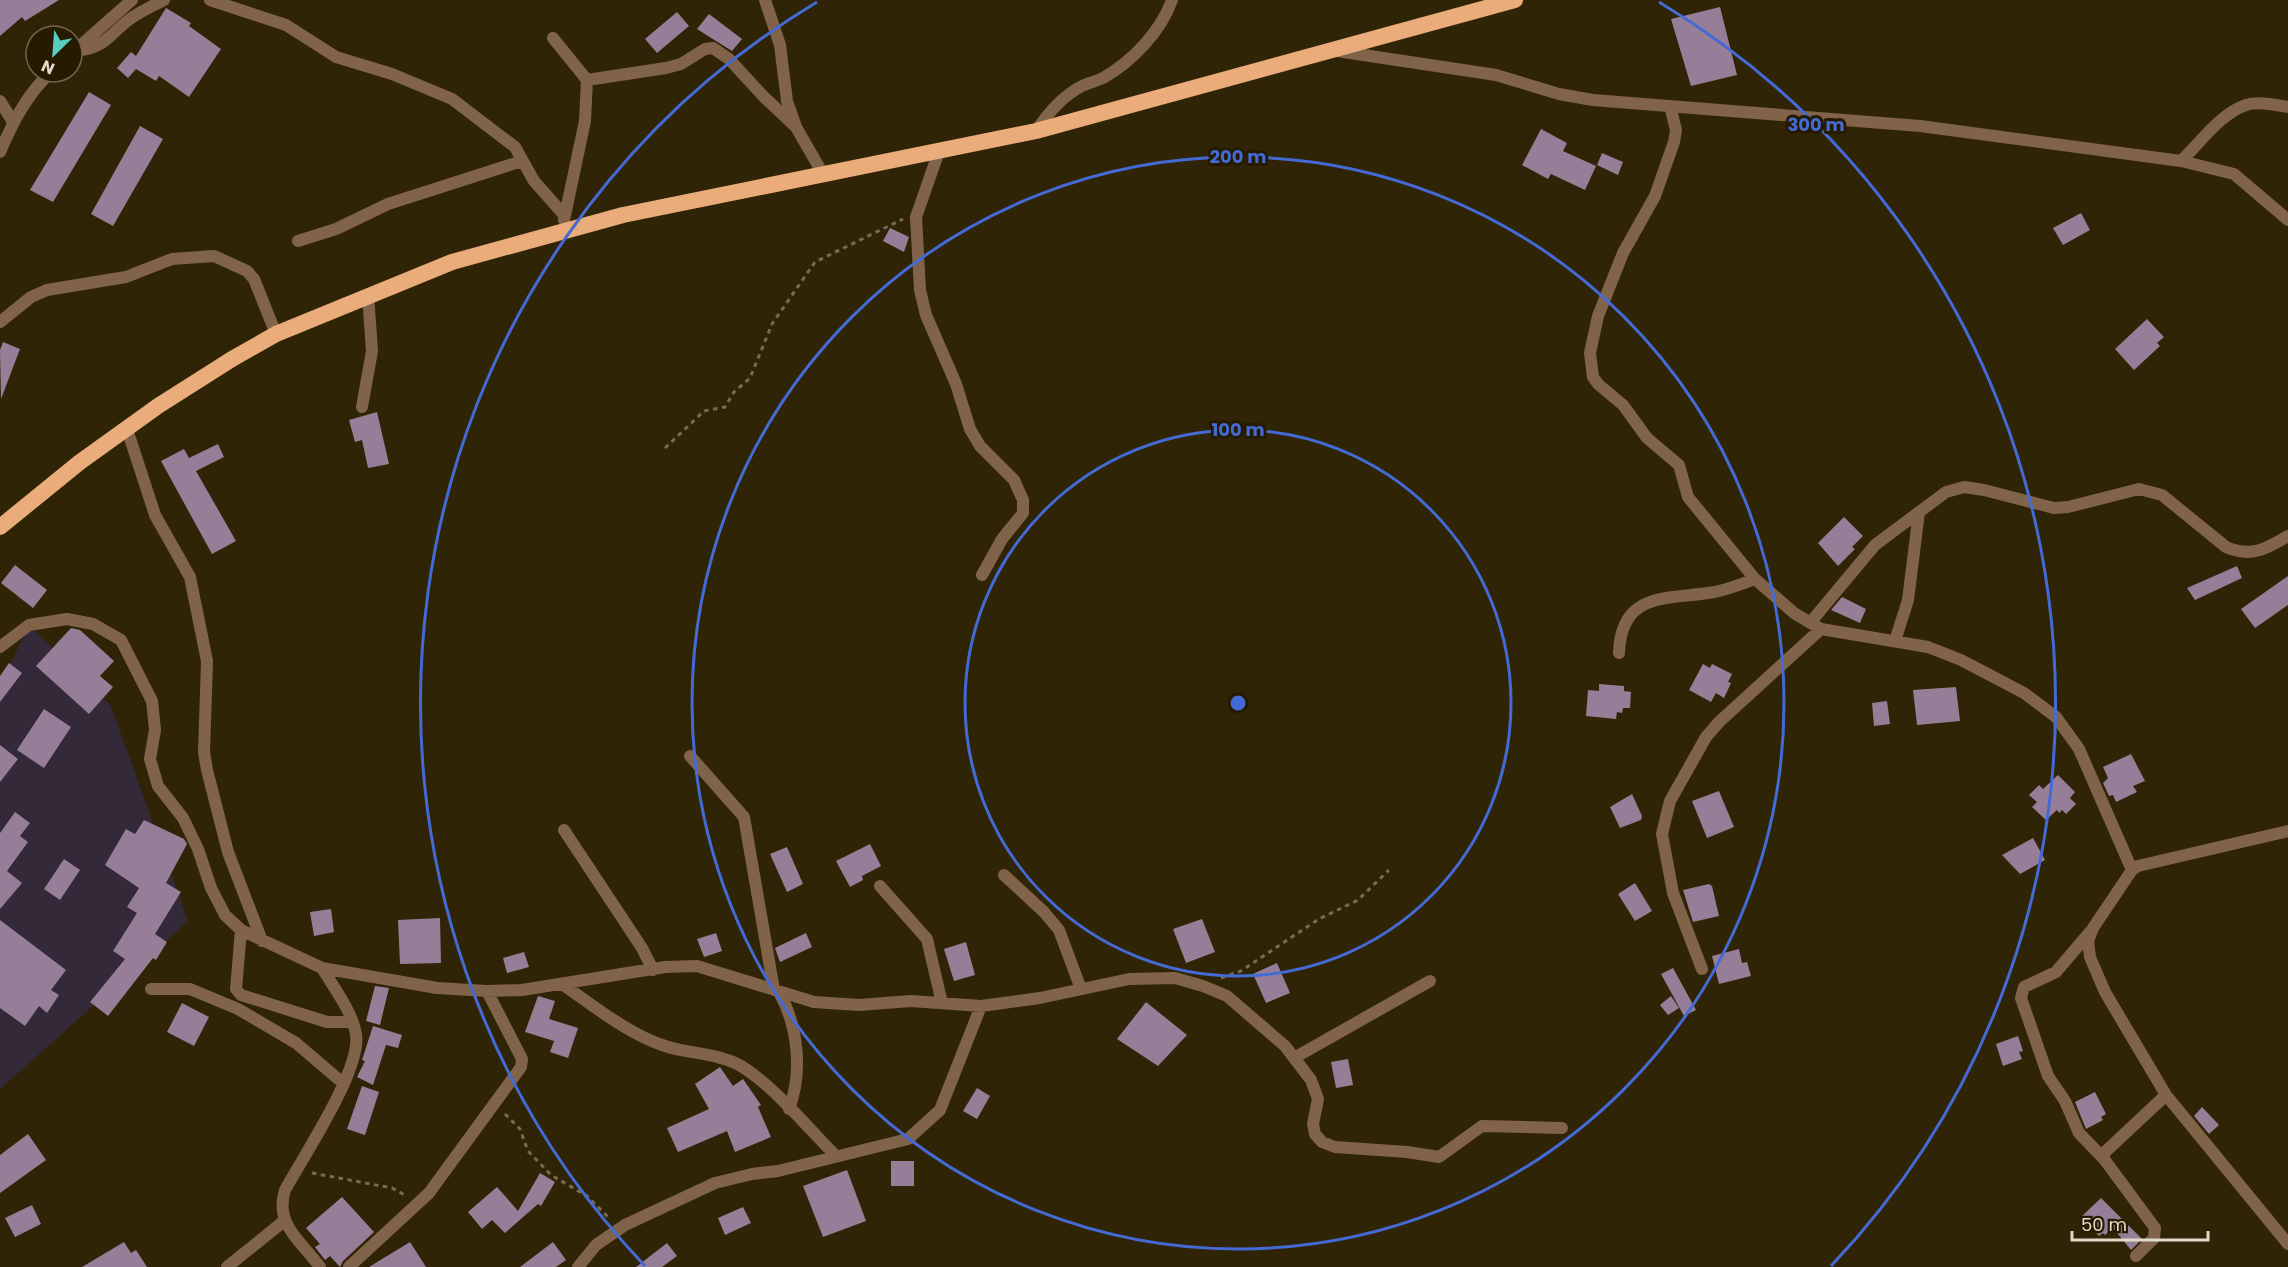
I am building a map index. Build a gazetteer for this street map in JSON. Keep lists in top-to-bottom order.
{
  "scale_bar": "50 m",
  "north": "bottom left",
  "rings": ["300 m", "200 m", "100 m"]
}
